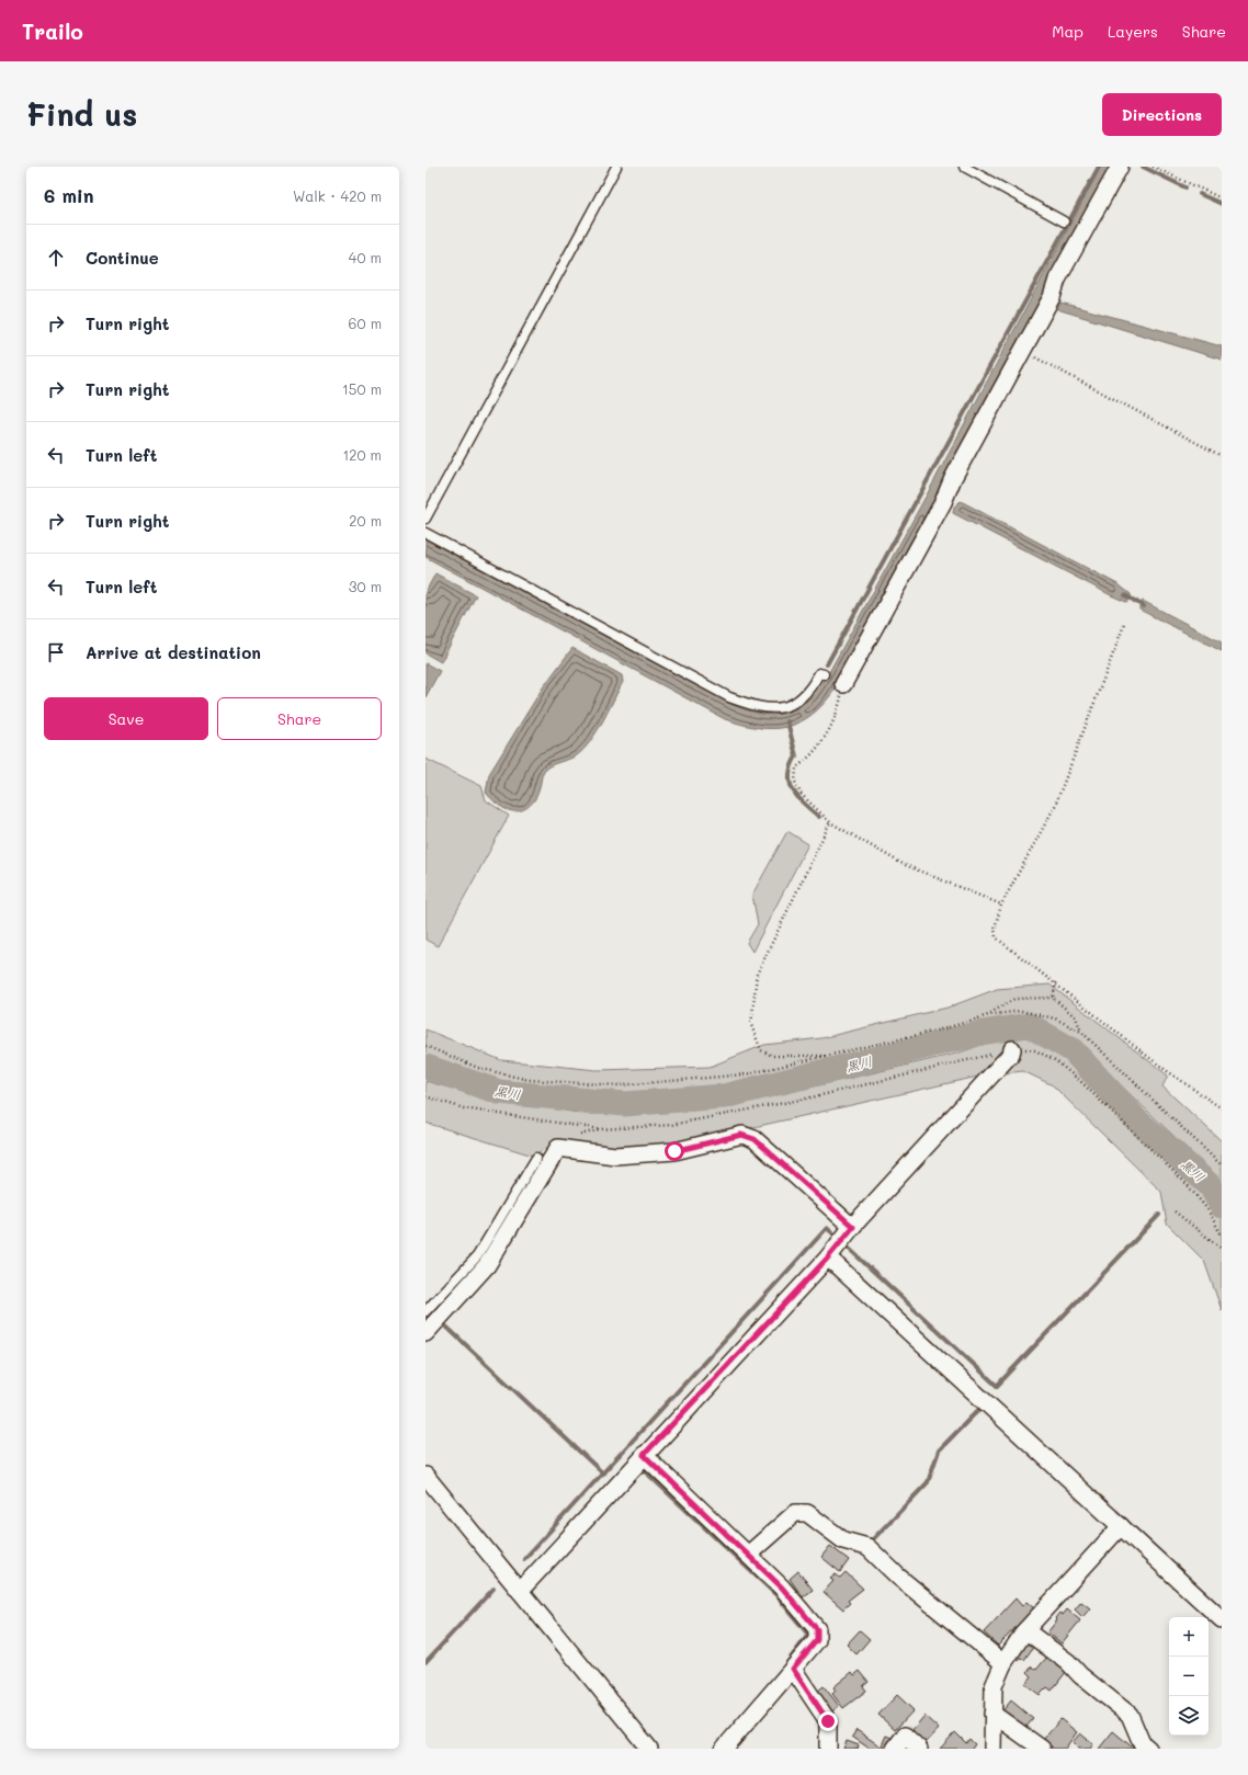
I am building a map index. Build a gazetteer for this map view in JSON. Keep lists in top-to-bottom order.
{
  "water": ["黒川"],
  "page": {
    "header": "Trailo",
    "nav": ["Map", "Layers", "Share"],
    "buttons": [
      "Directions",
      ["Save", "Share"]
    ],
    "title": "Find us",
    "heading": ["6 min", "Walk · 420 m"],
    "list": [
      ["Continue", "40 m"],
      ["Turn right", "60 m"],
      ["Turn right", "150 m"],
      ["Turn left", "120 m"],
      ["Turn right", "20 m"],
      ["Turn left", "30 m"],
      "Arrive at destination"
    ],
    "map_buttons": ["+", "−"]
  }
}
